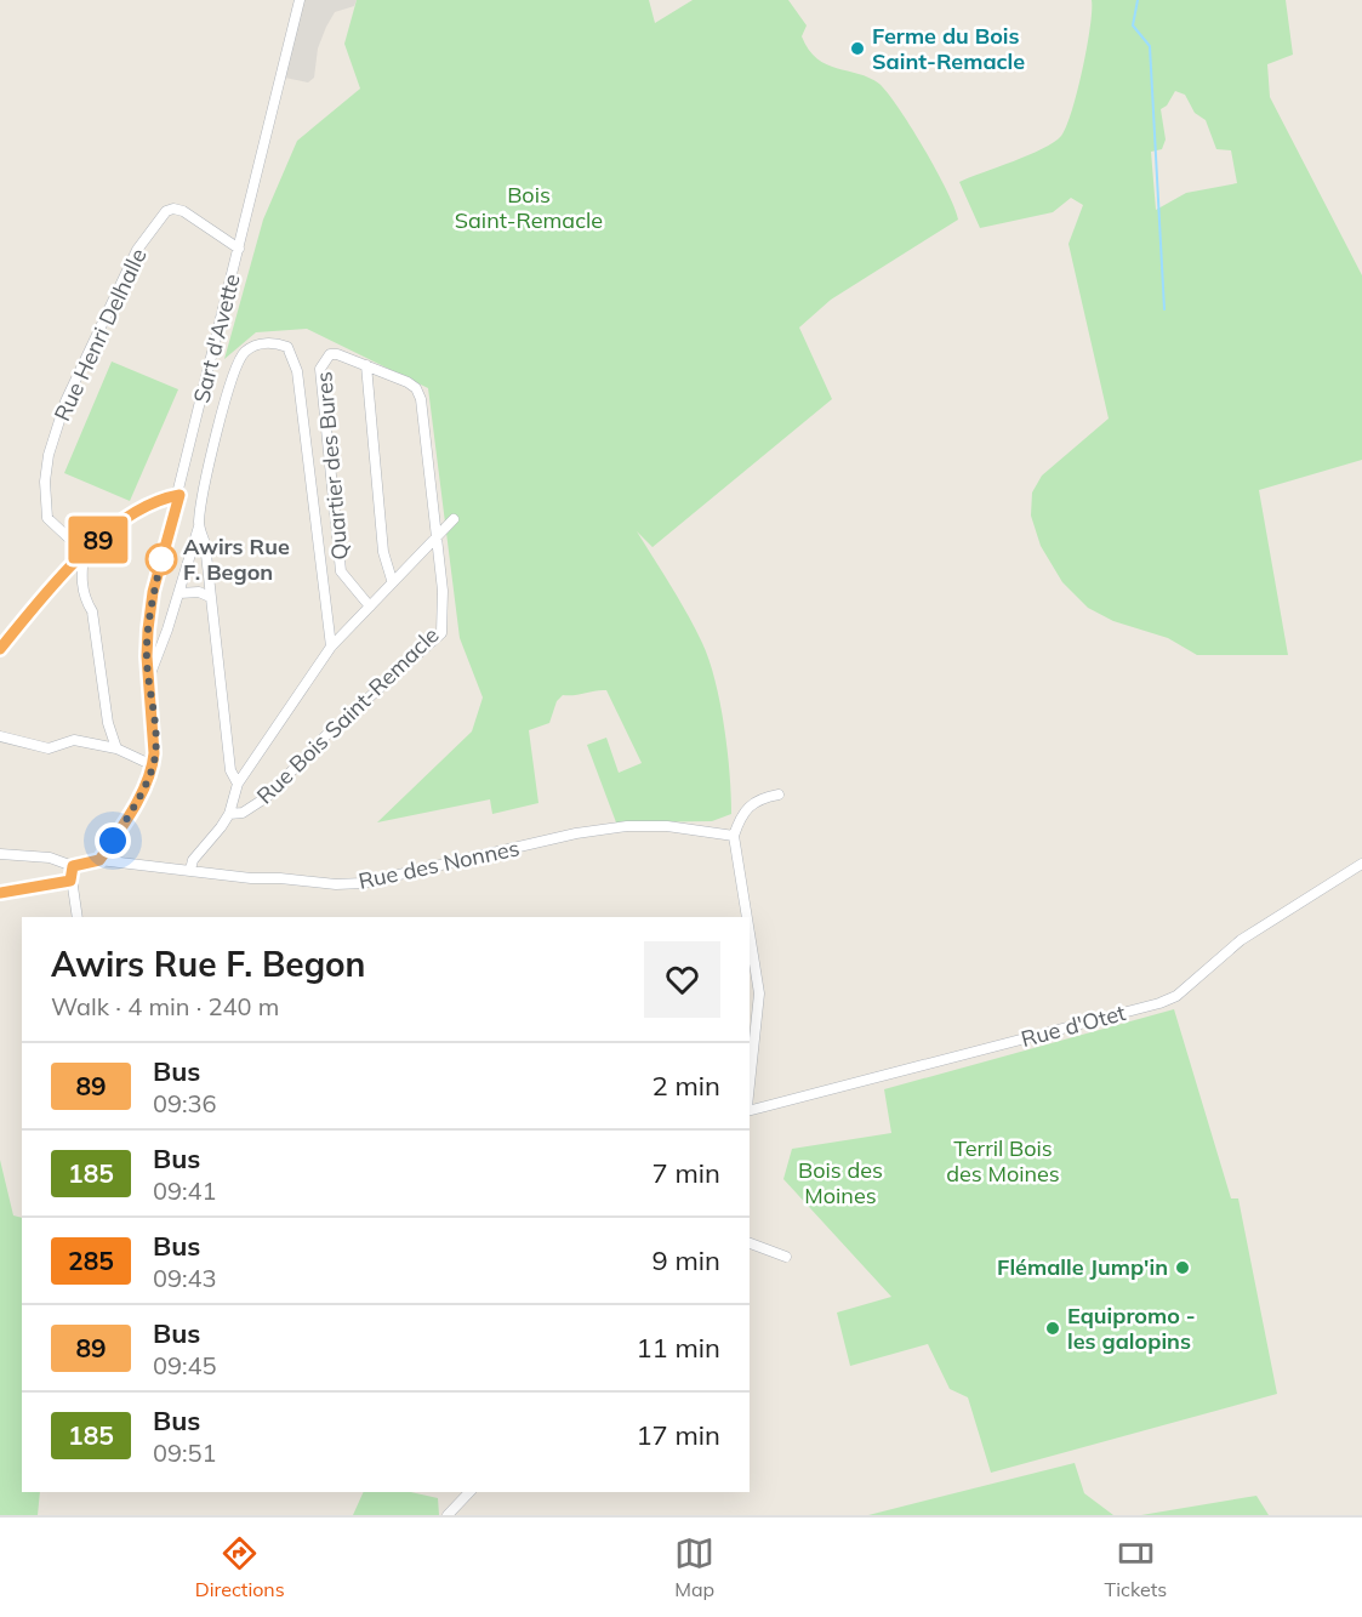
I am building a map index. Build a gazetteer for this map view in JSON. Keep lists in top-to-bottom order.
{
  "streets": {
    "street": [
      "Rue Henri Delhalle",
      "Sart d'Avette",
      "Quartier des Bures",
      "Rue Bois Saint-Remacle",
      "Rue des Nonnes",
      "Rue d'Otet"
    ]
  },
  "crossings": [
    ["Rue Henri Delhalle", "Sart d'Avette"],
    ["Sart d'Avette", "Rue des Nonnes"],
    ["Rue Bois Saint-Remacle", "Rue des Nonnes"]
  ],
  "parks": ["Bois Saint-Remacle", "Terril Bois des Moines", "Bois des Moines"],
  "places": [
    "Ferme du Bois Saint-Remacle",
    "Awirs Rue F. Begon",
    "Flémalle Jump'in",
    "Equipromo - les galopins"
  ],
  "lines": ["bus line 89"],
  "page": {
    "on_map": "89",
    "heading": ["Awirs Rue F. Begon", "Walk · 4 min · 240 m"],
    "list": [
      {
        "mark": "89",
        "name": "Bus",
        "note": "09:36",
        "value": "2 min"
      },
      {
        "mark": "185",
        "name": "Bus",
        "note": "09:41",
        "value": "7 min"
      },
      {
        "mark": "285",
        "name": "Bus",
        "note": "09:43",
        "value": "9 min"
      },
      {
        "mark": "89",
        "name": "Bus",
        "note": "09:45",
        "value": "11 min"
      },
      {
        "mark": "185",
        "name": "Bus",
        "note": "09:51",
        "value": "17 min"
      }
    ],
    "tabs": ["Directions", "Map", "Tickets"]
  }
}
